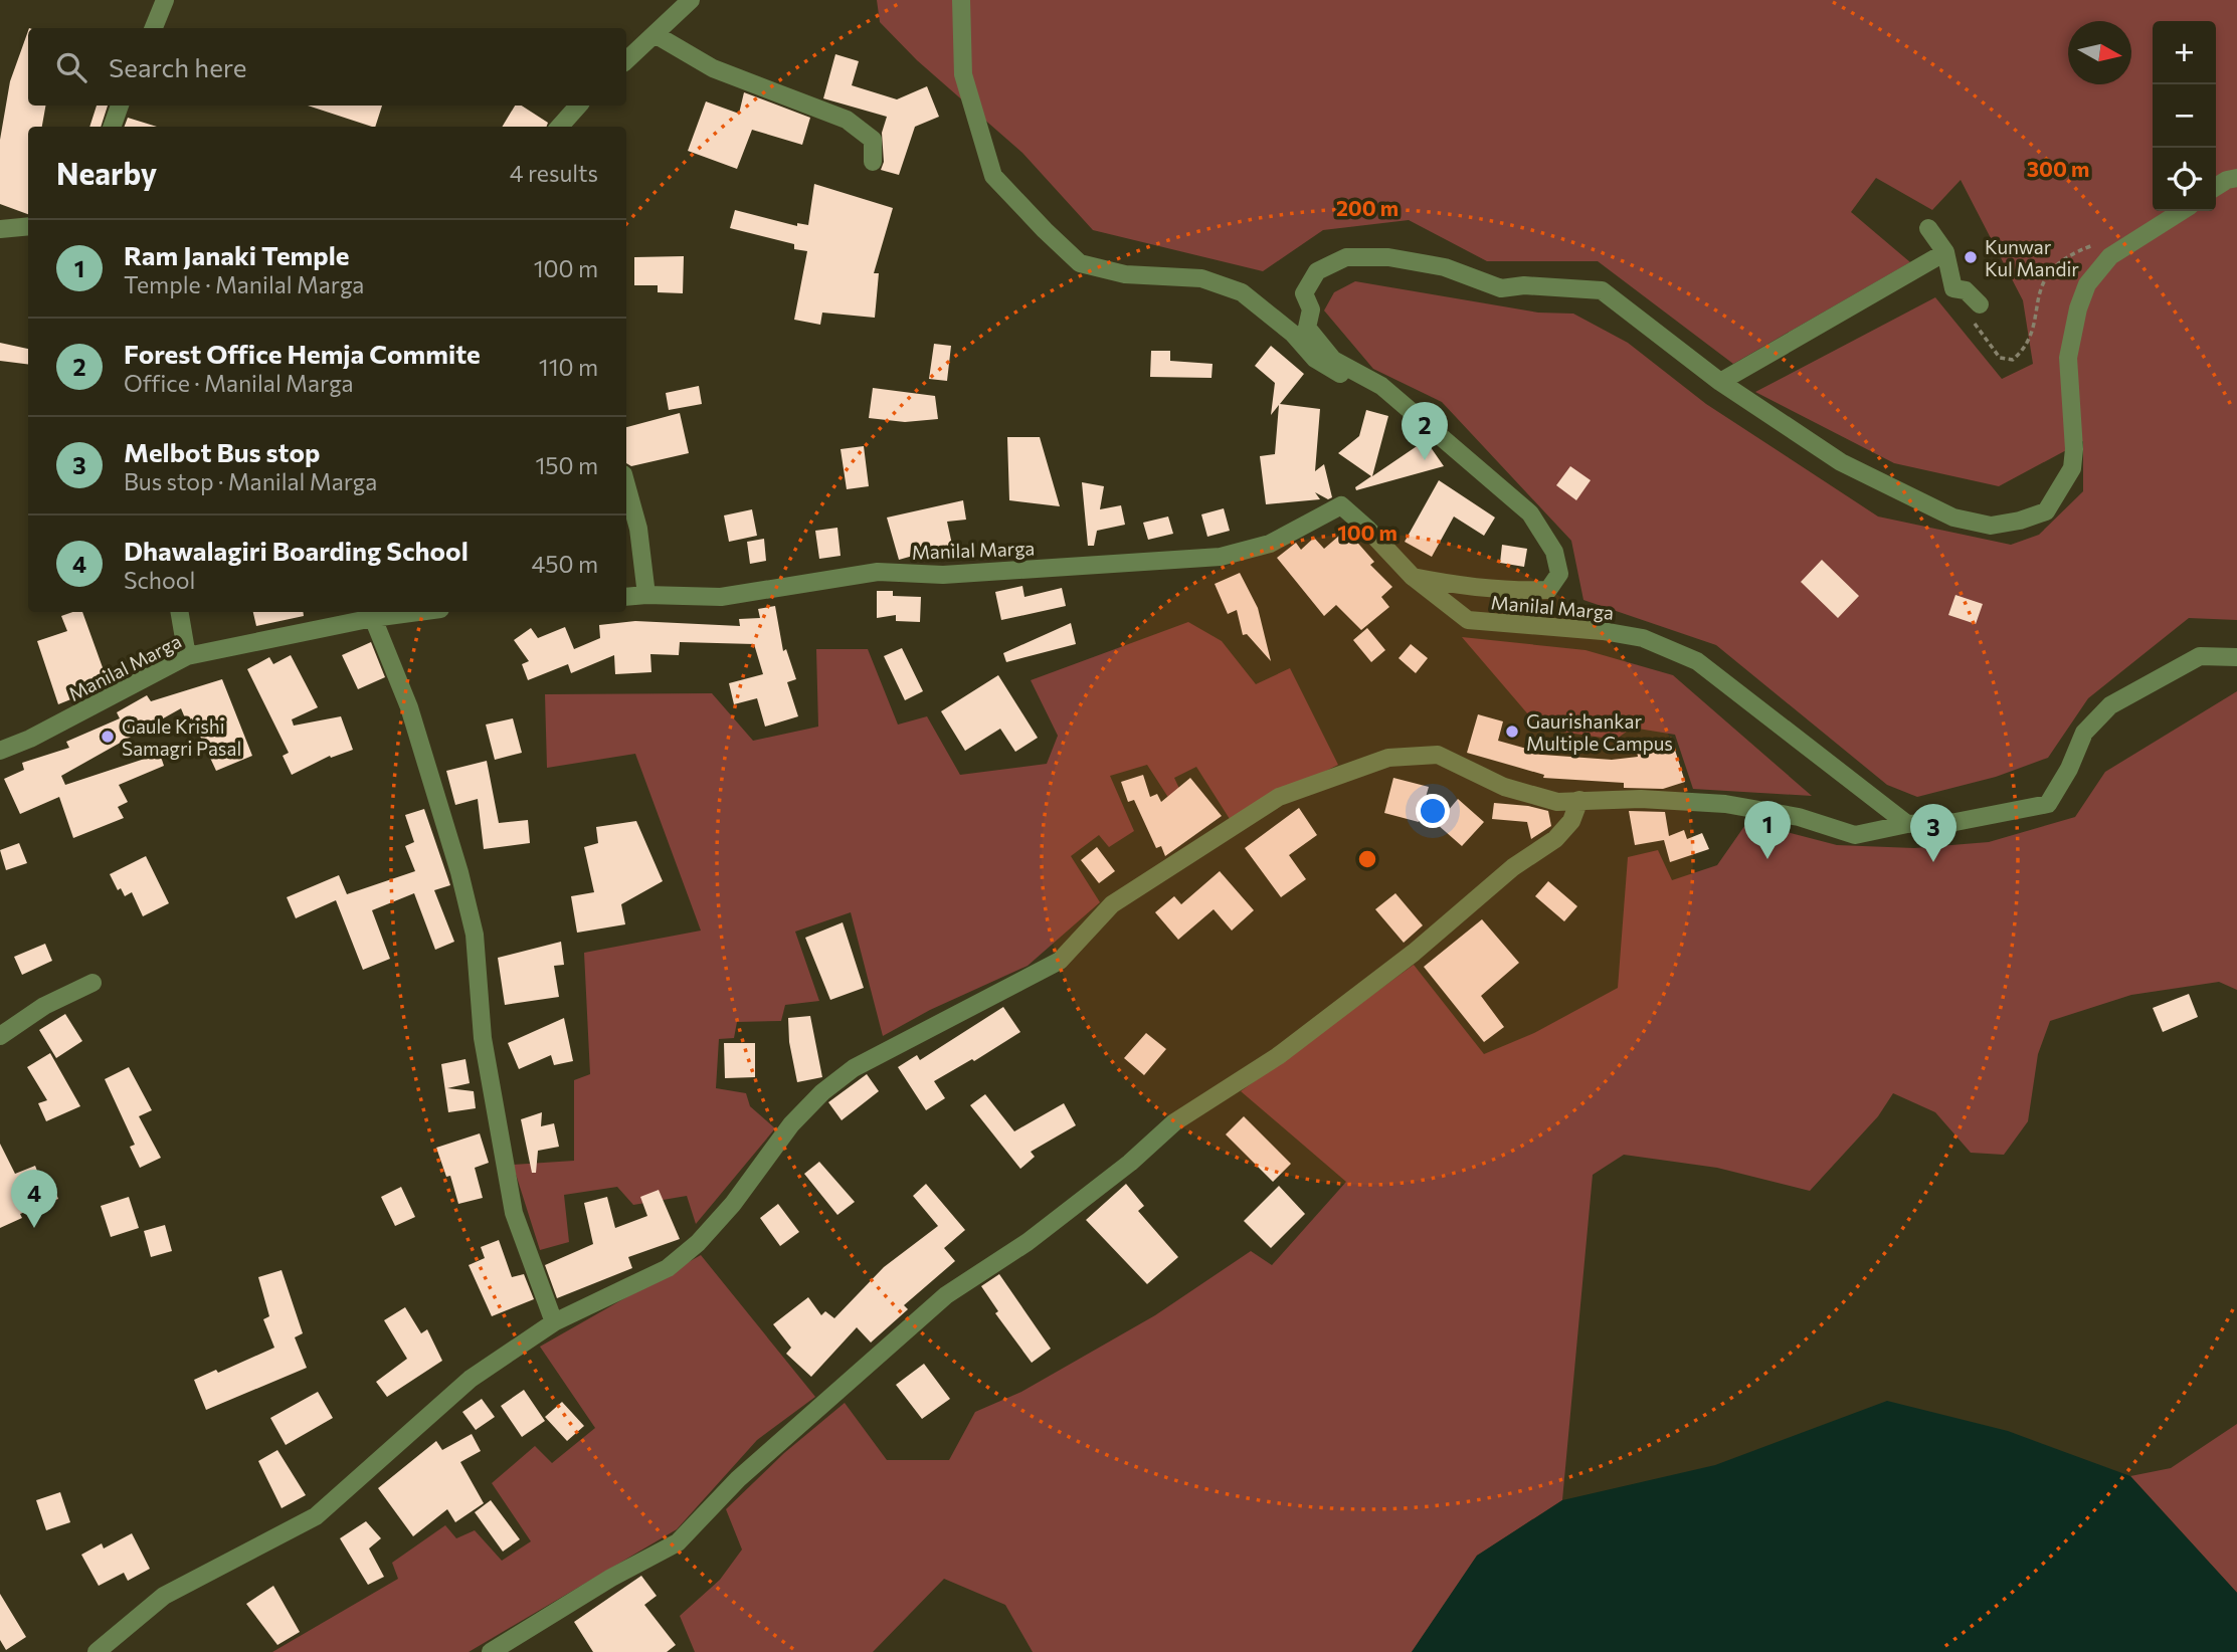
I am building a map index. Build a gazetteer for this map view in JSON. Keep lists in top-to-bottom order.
{
  "streets": {
    "street": ["Manilal Marga"]
  },
  "places": ["Kunwar Kul Mandir", "Gaurishankar Multiple Campus", "Gaule Krishi Samagri Pasal"],
  "north": "right",
  "page": {
    "map_buttons": ["+", "−"],
    "search": "Search here",
    "heading": ["Nearby", "4 results"],
    "list": [
      {
        "mark": "1",
        "name": "Ram Janaki Temple",
        "note": "Temple · Manilal Marga",
        "value": "100 m"
      },
      {
        "mark": "2",
        "name": "Forest Office Hemja Commite",
        "note": "Office · Manilal Marga",
        "value": "110 m"
      },
      {
        "mark": "3",
        "name": "Melbot Bus stop",
        "note": "Bus stop · Manilal Marga",
        "value": "150 m"
      },
      {
        "mark": "4",
        "name": "Dhawalagiri Boarding School",
        "note": "School",
        "value": "450 m"
      }
    ],
    "pins": [
      "2",
      "1",
      "3",
      "4"
    ]
  },
  "rings": ["300 m", "200 m", "100 m"]
}
